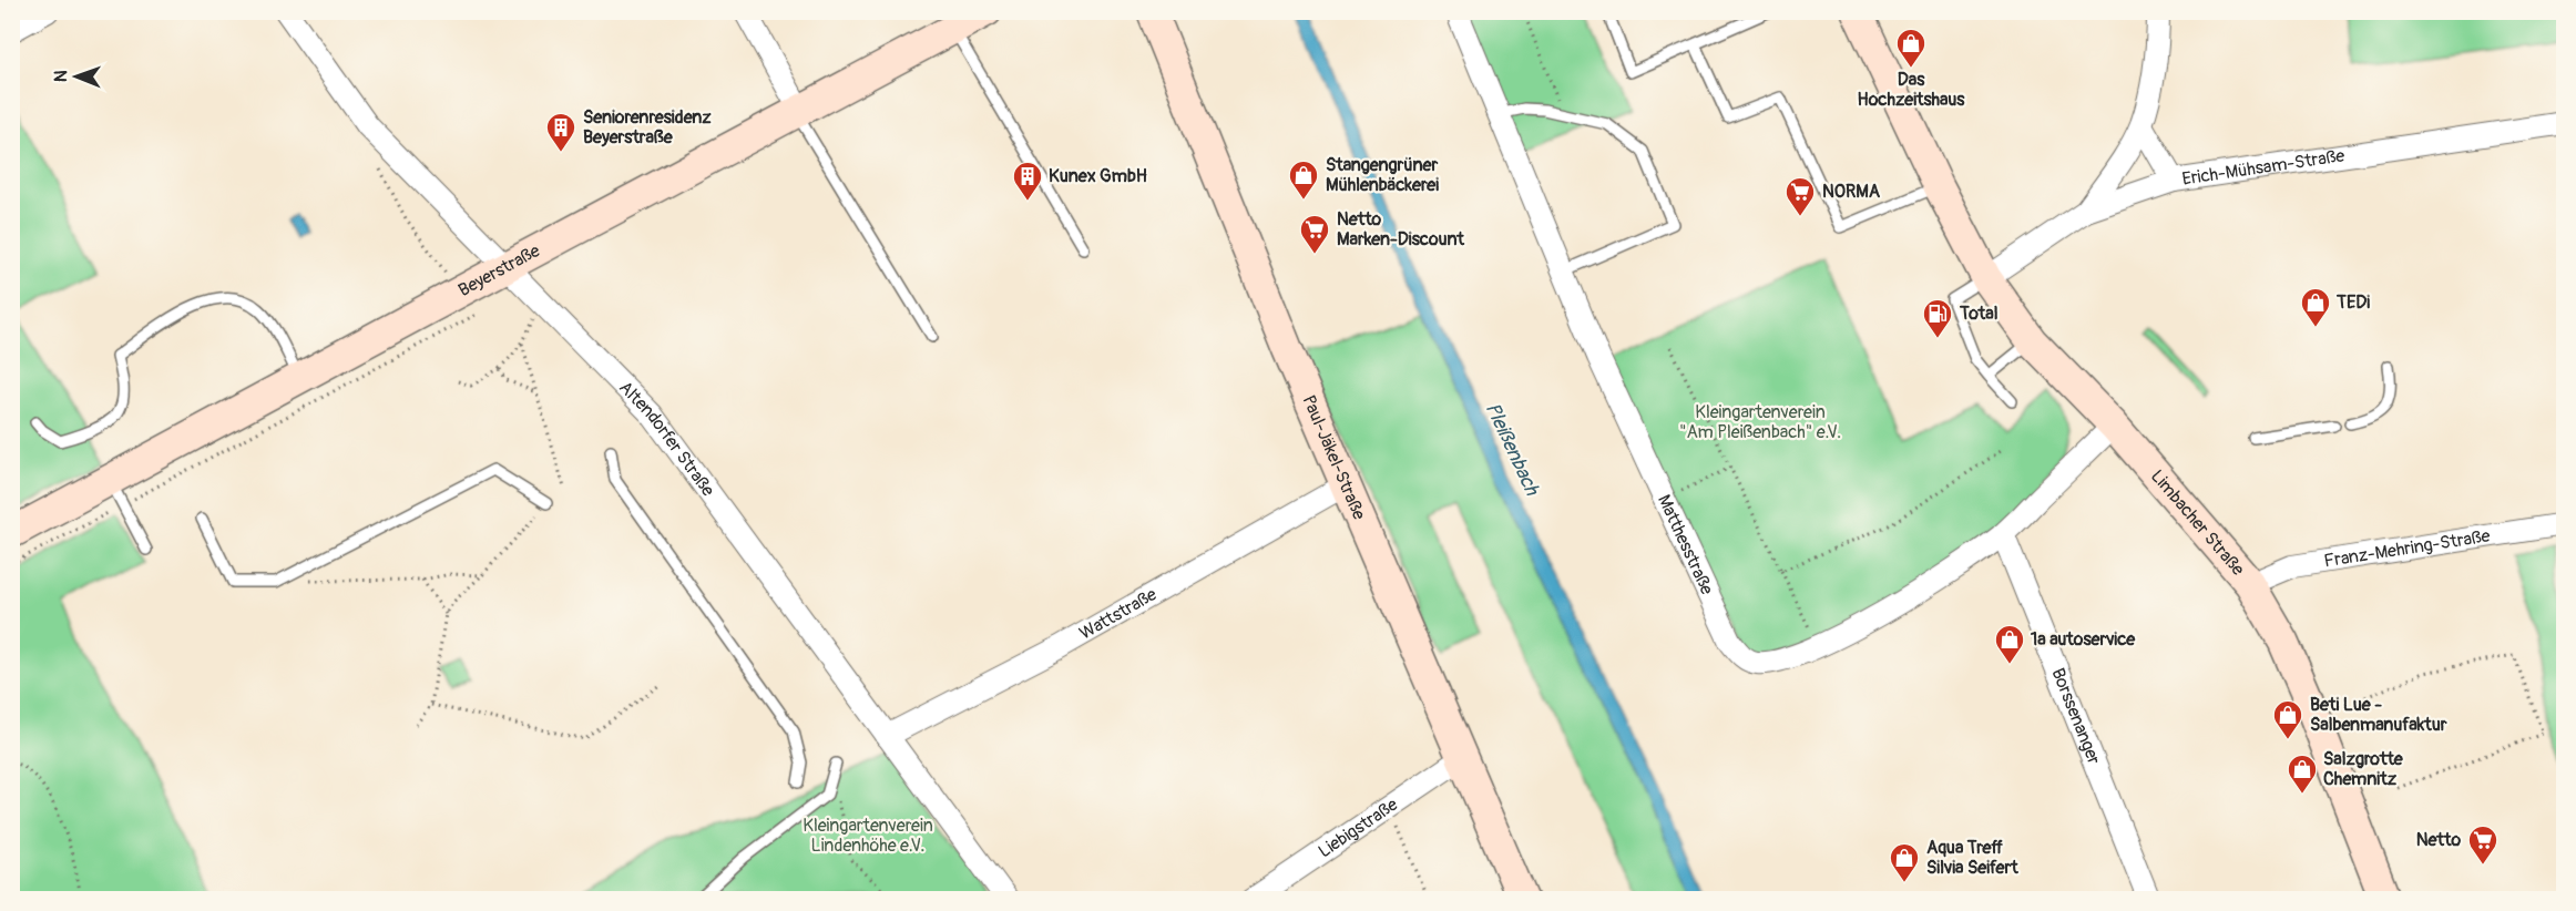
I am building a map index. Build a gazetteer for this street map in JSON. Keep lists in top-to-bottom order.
{
  "streets": {
    "street": [
      "Erich-Mühsam-Straße",
      "Beyerstraße",
      "Altendorfer Straße",
      "Paul-Jäkel-Straße",
      "Limbacher Straße",
      "Matthesstraße",
      "Franz-Mehring-Straße",
      "Wattstraße",
      "Borssenanger",
      "Liebigstraße"
    ]
  },
  "crossings": [
    ["Erich-Mühsam-Straße", "Limbacher Straße"],
    ["Beyerstraße", "Altendorfer Straße"],
    ["Altendorfer Straße", "Wattstraße"],
    ["Paul-Jäkel-Straße", "Wattstraße"],
    ["Paul-Jäkel-Straße", "Liebigstraße"],
    ["Limbacher Straße", "Matthesstraße"],
    ["Limbacher Straße", "Franz-Mehring-Straße"],
    ["Matthesstraße", "Borssenanger"]
  ],
  "water": ["Pleißenbach"],
  "parks": ["Kleingartenverein \"Am Pleißenbach\" e.V.", "Kleingartenverein Lindenhöhe e.V."],
  "places": {
    "shop": [
      "Das Hochzeitshaus",
      "Stangengrüner Mühlenbäckerei",
      "TEDi",
      "1a autoservice",
      "Beti Lue - Salbenmanufaktur",
      "Salzgrotte Chemnitz",
      "Aqua Treff Silvia Seifert"
    ],
    "building": ["Seniorenresidenz Beyerstraße", "Kunex GmbH"],
    "supermarket": ["NORMA", "Netto Marken-Discount", "Netto"],
    "fuel station": ["Total"]
  },
  "north": "left"
}
